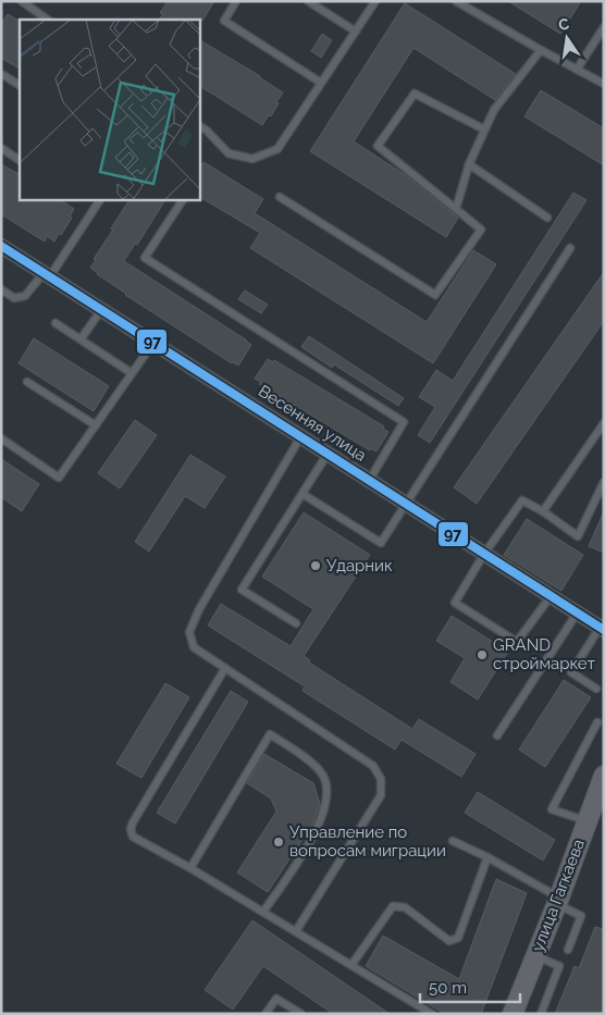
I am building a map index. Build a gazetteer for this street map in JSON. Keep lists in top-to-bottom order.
{
  "streets": {
    "street": ["Весенняя улица", "улица Гагкаева"]
  },
  "places": ["Ударник", "GRAND строймаркет", "Управление по вопросам миграции"],
  "lines": ["transit line 97"],
  "scale_bar": "50 m",
  "north": "top"
}
